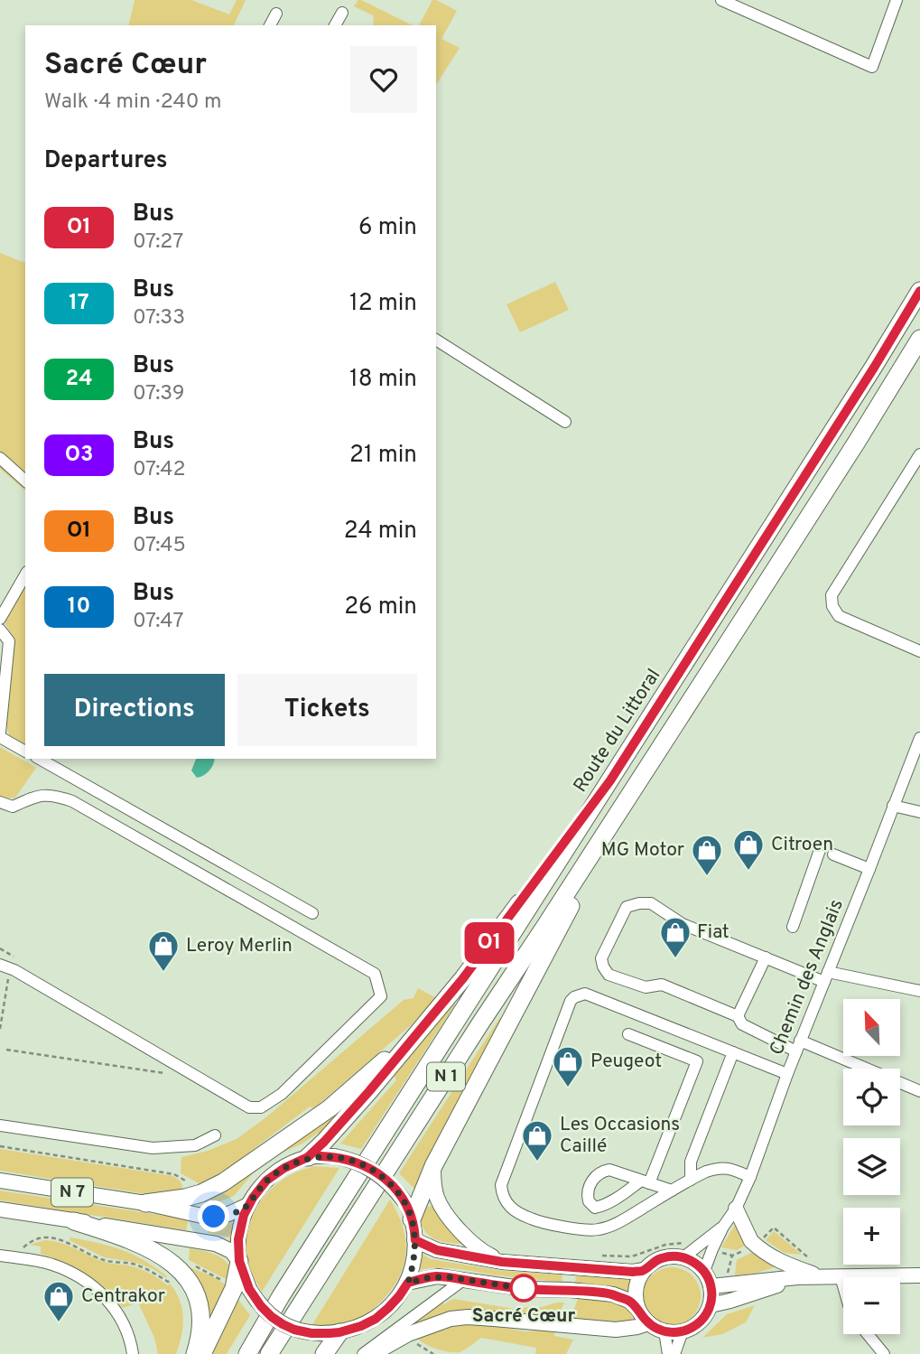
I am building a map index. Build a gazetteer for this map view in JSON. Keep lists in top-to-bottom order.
{
  "streets": {
    "highway": ["Route du Littoral", "N 1"],
    "main road": ["N 7"],
    "street": ["Chemin des Anglais"]
  },
  "places": {
    "shop": [
      "Citroen",
      "MG Motor",
      "Fiat",
      "Leroy Merlin",
      "Peugeot",
      "Les Occasions Caillé",
      "Centrakor"
    ],
    "other": ["Sacré Cœur"]
  },
  "lines": ["bus line O1"],
  "north": "top left",
  "page": {
    "on_map": "O1",
    "heading": [
      ["Sacré Cœur", "Walk · 4 min · 240 m"],
      "Departures"
    ],
    "list": [
      {
        "mark": "O1",
        "name": "Bus",
        "note": "07:27",
        "value": "6 min"
      },
      {
        "mark": "17",
        "name": "Bus",
        "note": "07:33",
        "value": "12 min"
      },
      {
        "mark": "24",
        "name": "Bus",
        "note": "07:39",
        "value": "18 min"
      },
      {
        "mark": "O3",
        "name": "Bus",
        "note": "07:42",
        "value": "21 min"
      },
      {
        "mark": "O1",
        "name": "Bus",
        "note": "07:45",
        "value": "24 min"
      },
      {
        "mark": "10",
        "name": "Bus",
        "note": "07:47",
        "value": "26 min"
      }
    ],
    "buttons": ["Directions", "Tickets"],
    "map_buttons": ["+", "−"]
  }
}
